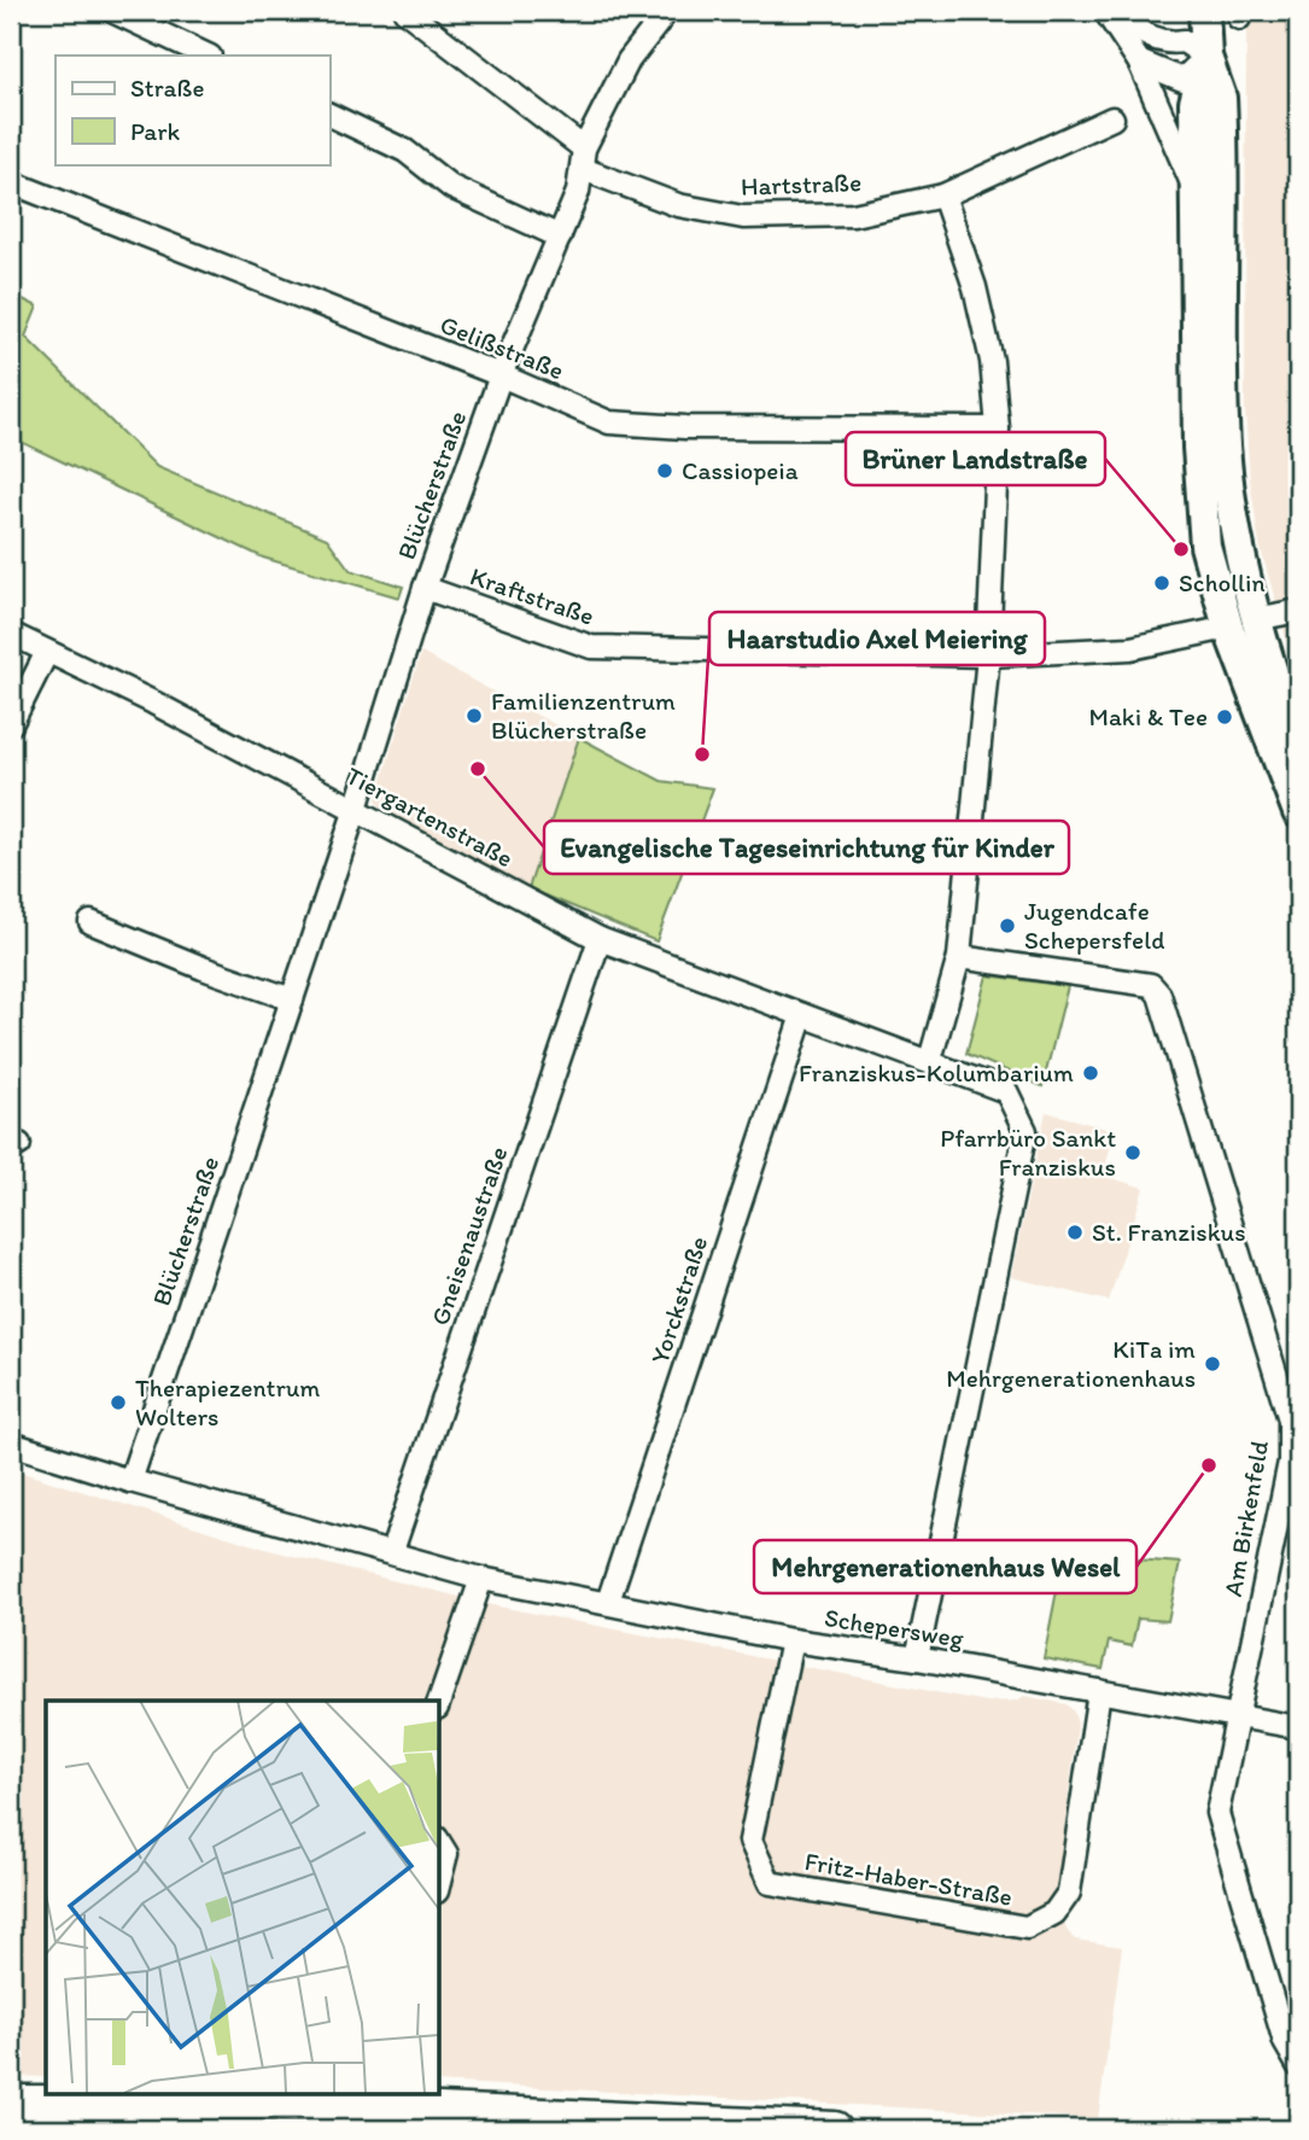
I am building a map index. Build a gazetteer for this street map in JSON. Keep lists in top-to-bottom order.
{
  "streets": {
    "street": [
      "Hartstraße",
      "Gelißstraße",
      "Blücherstraße",
      "Kraftstraße",
      "Tiergartenstraße",
      "Gneisenaustraße",
      "Yorckstraße",
      "Am Birkenfeld",
      "Schepersweg",
      "Fritz-Haber-Straße"
    ]
  },
  "crossings": [
    ["Hartstraße", "Blücherstraße"],
    ["Gelißstraße", "Blücherstraße"],
    ["Blücherstraße", "Kraftstraße"],
    ["Blücherstraße", "Tiergartenstraße"],
    ["Blücherstraße", "Schepersweg"],
    ["Tiergartenstraße", "Gneisenaustraße"],
    ["Tiergartenstraße", "Yorckstraße"],
    ["Tiergartenstraße", "Schepersweg"],
    ["Gneisenaustraße", "Schepersweg"],
    ["Yorckstraße", "Schepersweg"],
    ["Am Birkenfeld", "Schepersweg"],
    ["Schepersweg", "Fritz-Haber-Straße"]
  ],
  "places": [
    "Cassiopeia",
    "Brüner Landstraße",
    "Schollin",
    "Familienzentrum Blücherstraße",
    "Maki & Tee",
    "Haarstudio Axel Meiering",
    "Evangelische Tageseinrichtung für Kinder",
    "Jugendcafe Schepersfeld",
    "Franziskus-Kolumbarium",
    "Pfarrbüro Sankt Franziskus",
    "St. Franziskus",
    "KiTa im Mehrgenerationenhaus",
    "Therapiezentrum Wolters",
    "Mehrgenerationenhaus Wesel"
  ],
  "legend": ["Straße", "Park"]
}
